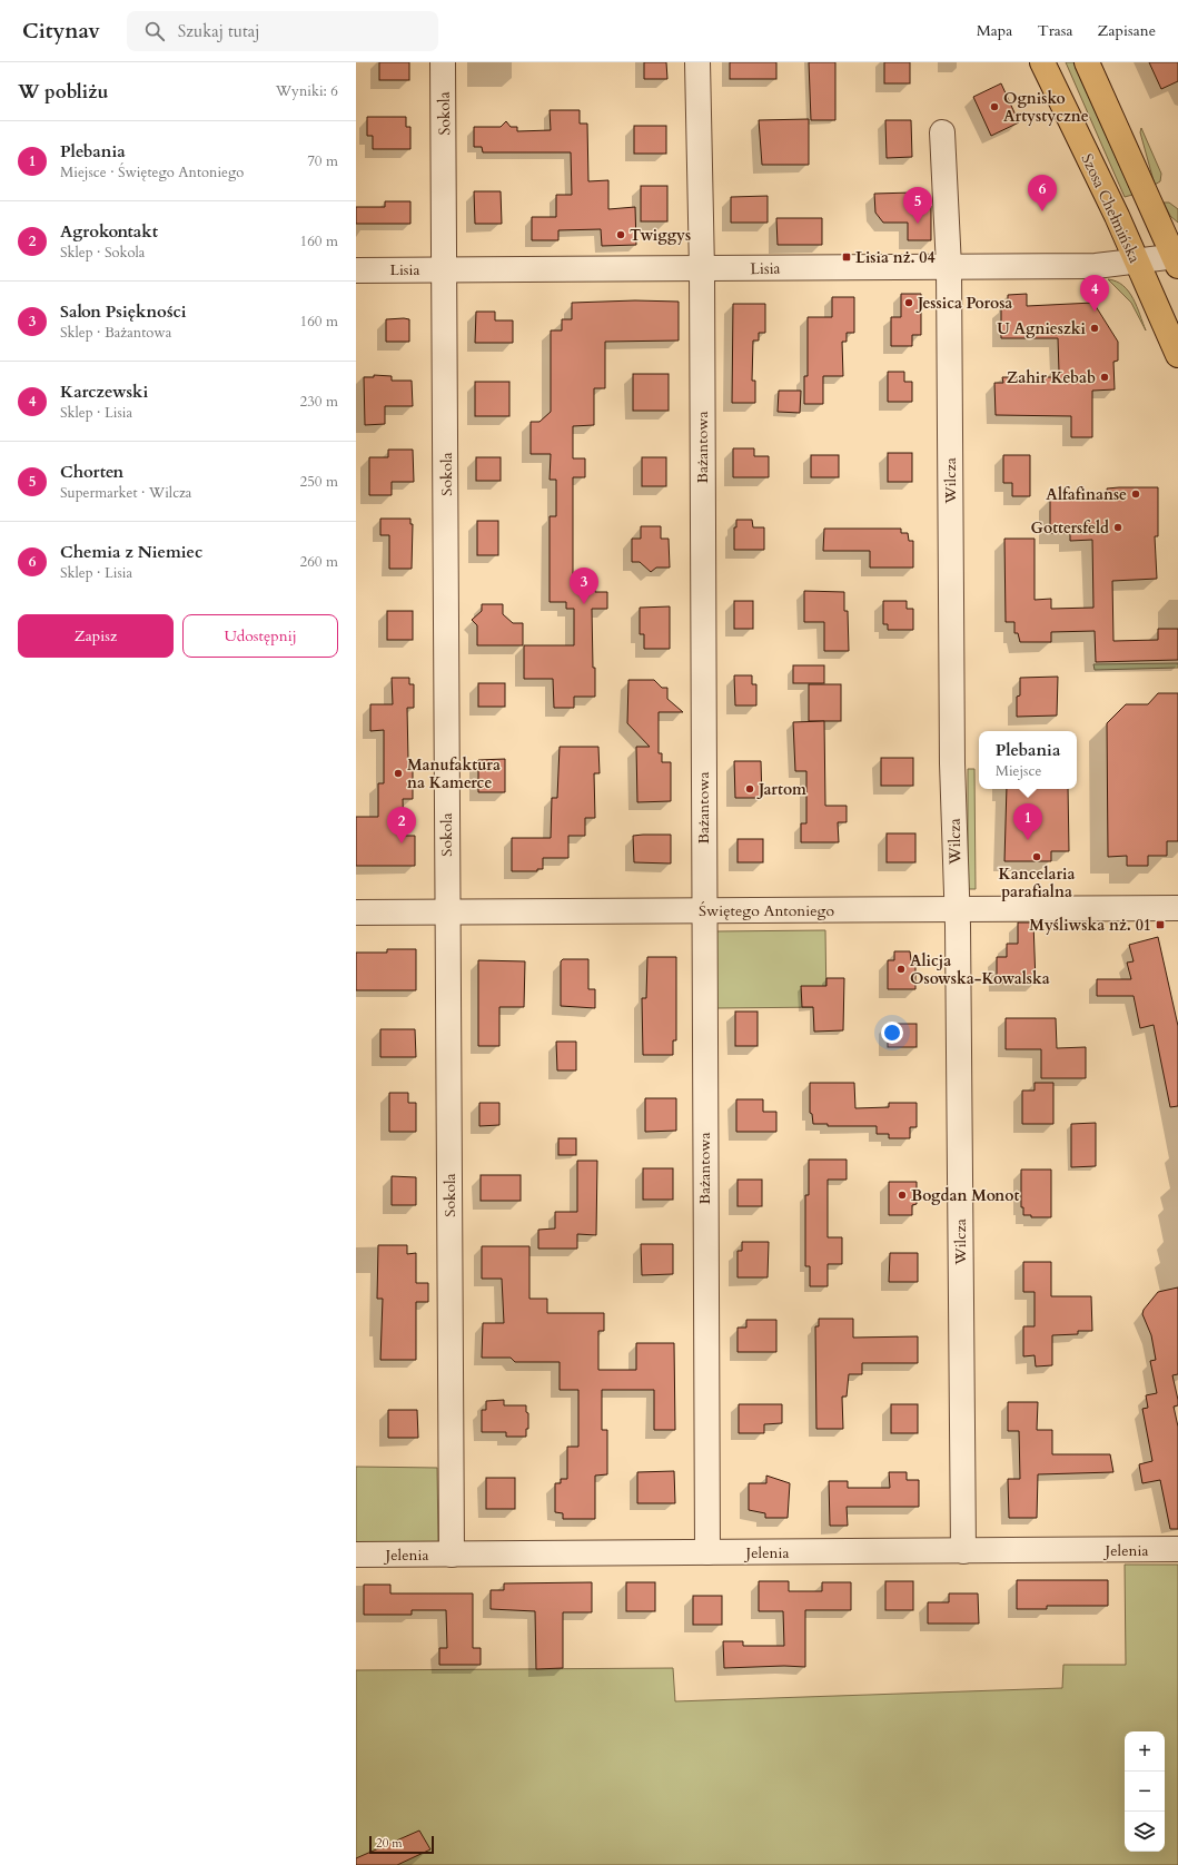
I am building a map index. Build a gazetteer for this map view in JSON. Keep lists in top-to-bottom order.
{
  "streets": {
    "main road": ["Szosa Chełmińska"],
    "street": [
      "Sokola",
      "Lisia",
      "Bażantowa",
      "Wilcza",
      "Świętego Antoniego",
      "Jelenia"
    ]
  },
  "crossings": [
    ["Sokola", "Lisia"],
    ["Sokola", "Świętego Antoniego"],
    ["Sokola", "Jelenia"],
    ["Szosa Chełmińska", "Lisia"],
    ["Lisia", "Bażantowa"],
    ["Lisia", "Wilcza"],
    ["Bażantowa", "Świętego Antoniego"],
    ["Bażantowa", "Jelenia"],
    ["Wilcza", "Świętego Antoniego"],
    ["Wilcza", "Jelenia"]
  ],
  "places": {
    "other": [
      "Ognisko Artystyczne",
      "Twiggys",
      "Jessica Porosa",
      "U Agnieszki",
      "Zahir Kebab",
      "Alfafinanse",
      "Gottersfeld",
      "Manufaktura na Kamerce",
      "Jartom",
      "Kancelaria parafialna",
      "Alicja Osowska-Kowalska",
      "Bogdan Monot"
    ],
    "transit": ["Lisia nż. 04", "Myśliwska nż. 01"]
  },
  "scale_bar": "20 m",
  "page": {
    "header": "Citynav",
    "search": "Szukaj tutaj",
    "nav": ["Mapa", "Trasa", "Zapisane"],
    "heading": ["W pobliżu", "Wyniki: 6"],
    "list": [
      {
        "mark": "1",
        "name": "Plebania",
        "note": "Miejsce · Świętego Antoniego",
        "value": "70 m"
      },
      {
        "mark": "2",
        "name": "Agrokontakt",
        "note": "Sklep · Sokola",
        "value": "160 m"
      },
      {
        "mark": "3",
        "name": "Salon Psiękności",
        "note": "Sklep · Bażantowa",
        "value": "160 m"
      },
      {
        "mark": "4",
        "name": "Karczewski",
        "note": "Sklep · Lisia",
        "value": "230 m"
      },
      {
        "mark": "5",
        "name": "Chorten",
        "note": "Supermarket · Wilcza",
        "value": "250 m"
      },
      {
        "mark": "6",
        "name": "Chemia z Niemiec",
        "note": "Sklep · Lisia",
        "value": "260 m"
      }
    ],
    "pins": [
      "6",
      "5",
      "4",
      "3",
      "1",
      "2"
    ],
    "buttons": ["Zapisz", "Udostępnij"],
    "popup": ["Plebania", "Miejsce"],
    "map_buttons": ["+", "−"],
    "scale": "20 m"
  }
}
